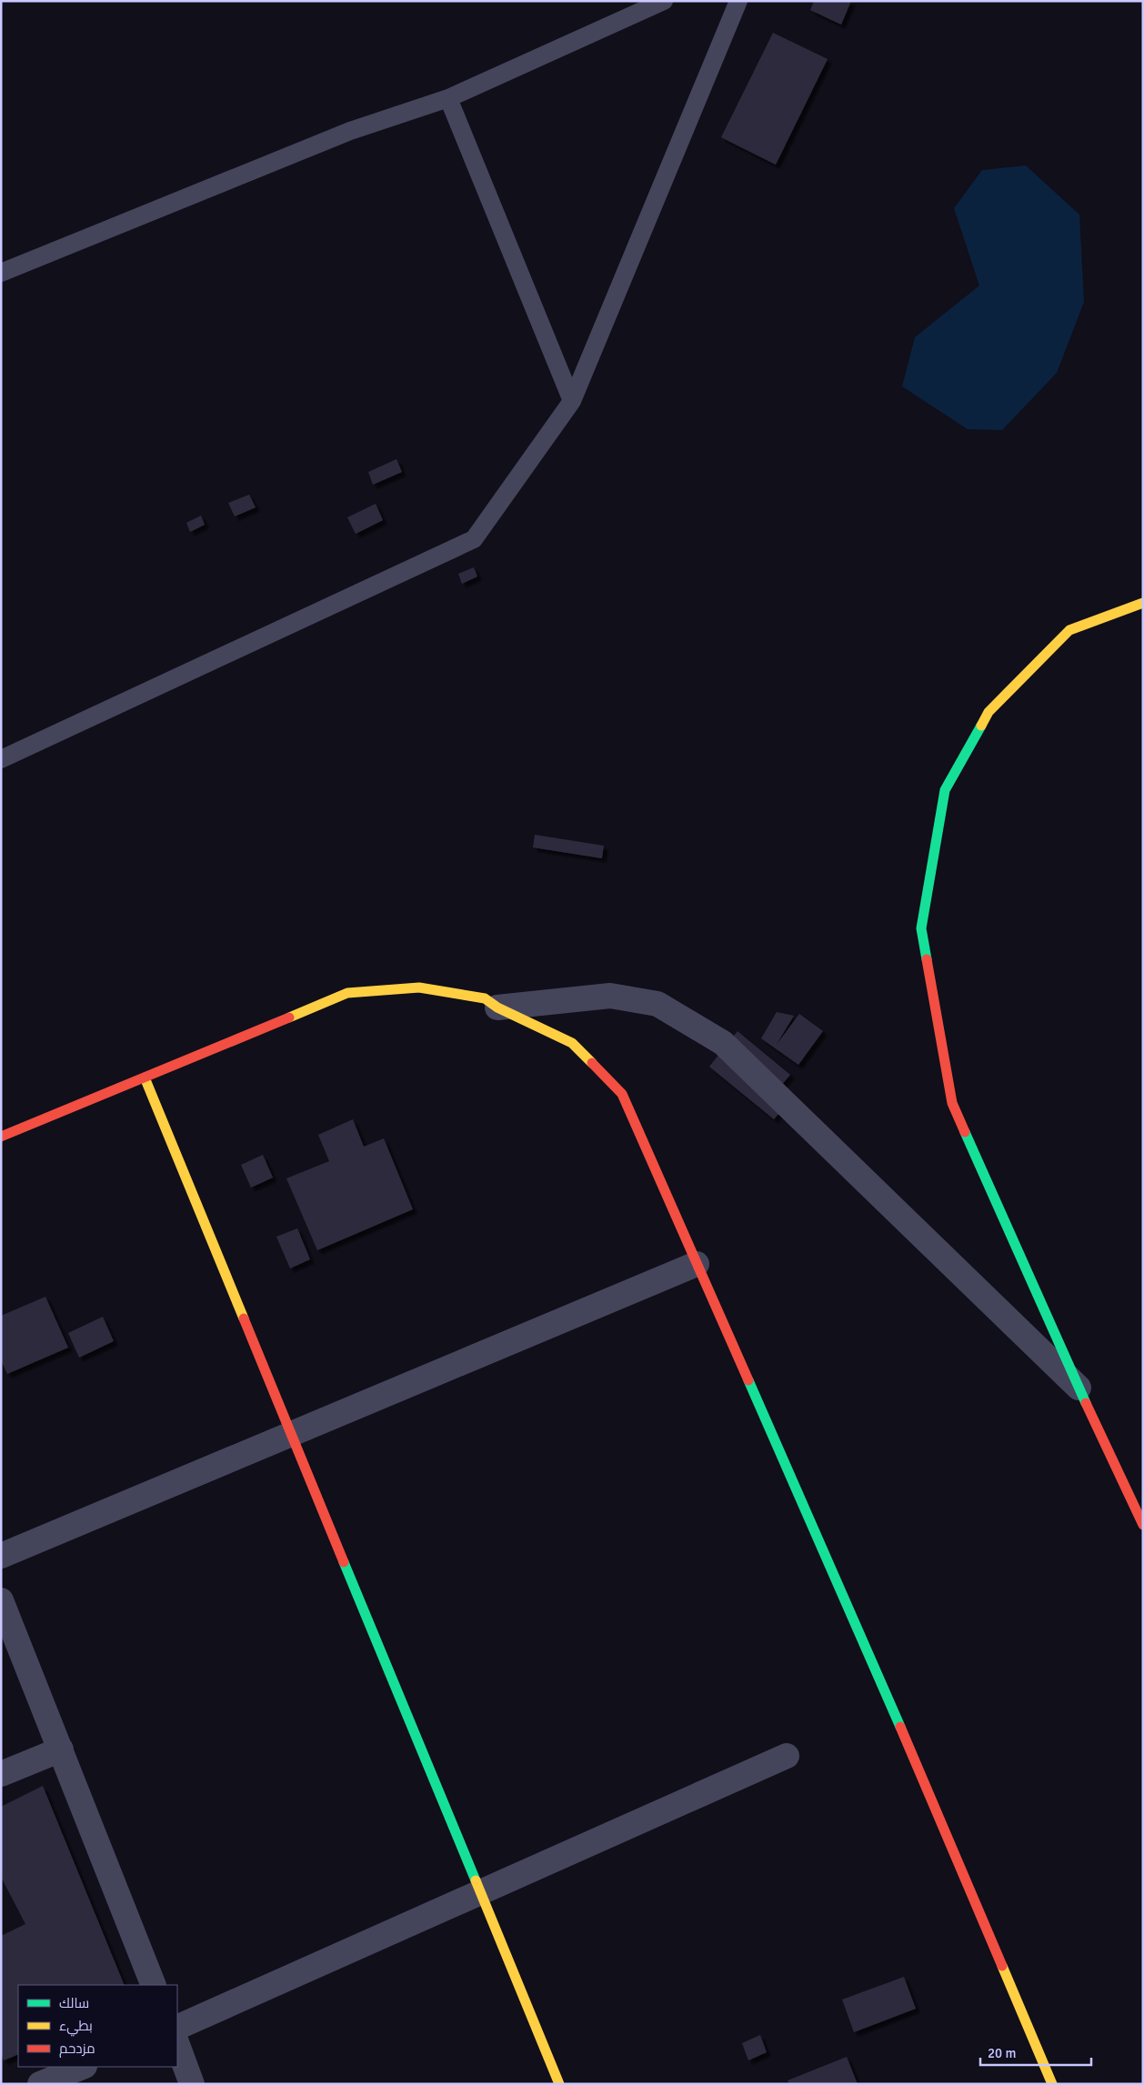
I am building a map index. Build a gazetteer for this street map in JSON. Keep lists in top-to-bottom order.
{
  "legend": ["سالك", "بطيء", "مزدحم"],
  "scale_bar": "20 m"
}
